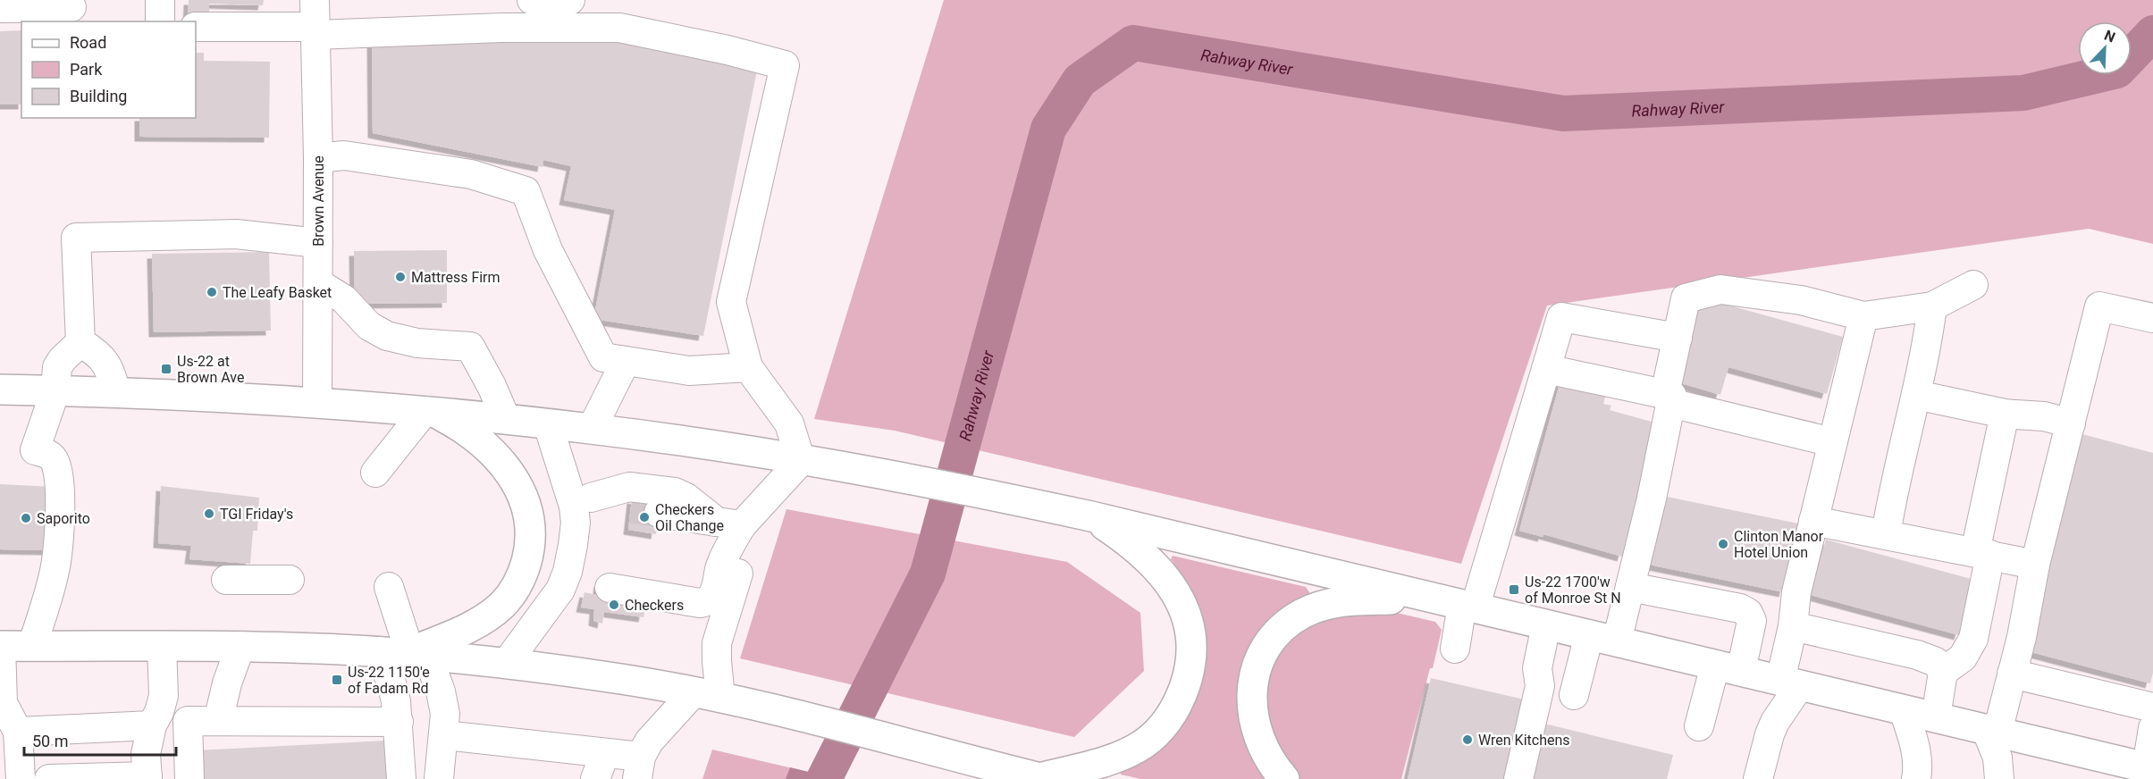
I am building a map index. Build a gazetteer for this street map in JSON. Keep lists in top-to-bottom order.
{
  "streets": {
    "street": ["Brown Avenue"]
  },
  "water": ["Rahway River"],
  "places": {
    "other": [
      "Mattress Firm",
      "The Leafy Basket",
      "TGI Friday's",
      "Checkers Oil Change",
      "Saporito",
      "Clinton Manor Hotel Union",
      "Checkers",
      "Wren Kitchens"
    ],
    "transit": ["Us-22 at Brown Ave", "Us-22 1700'w of Monroe St N", "Us-22 1150'e of Fadam Rd"]
  },
  "legend": ["Road", "Park", "Building"],
  "scale_bar": "50 m",
  "north": "top right"
}
